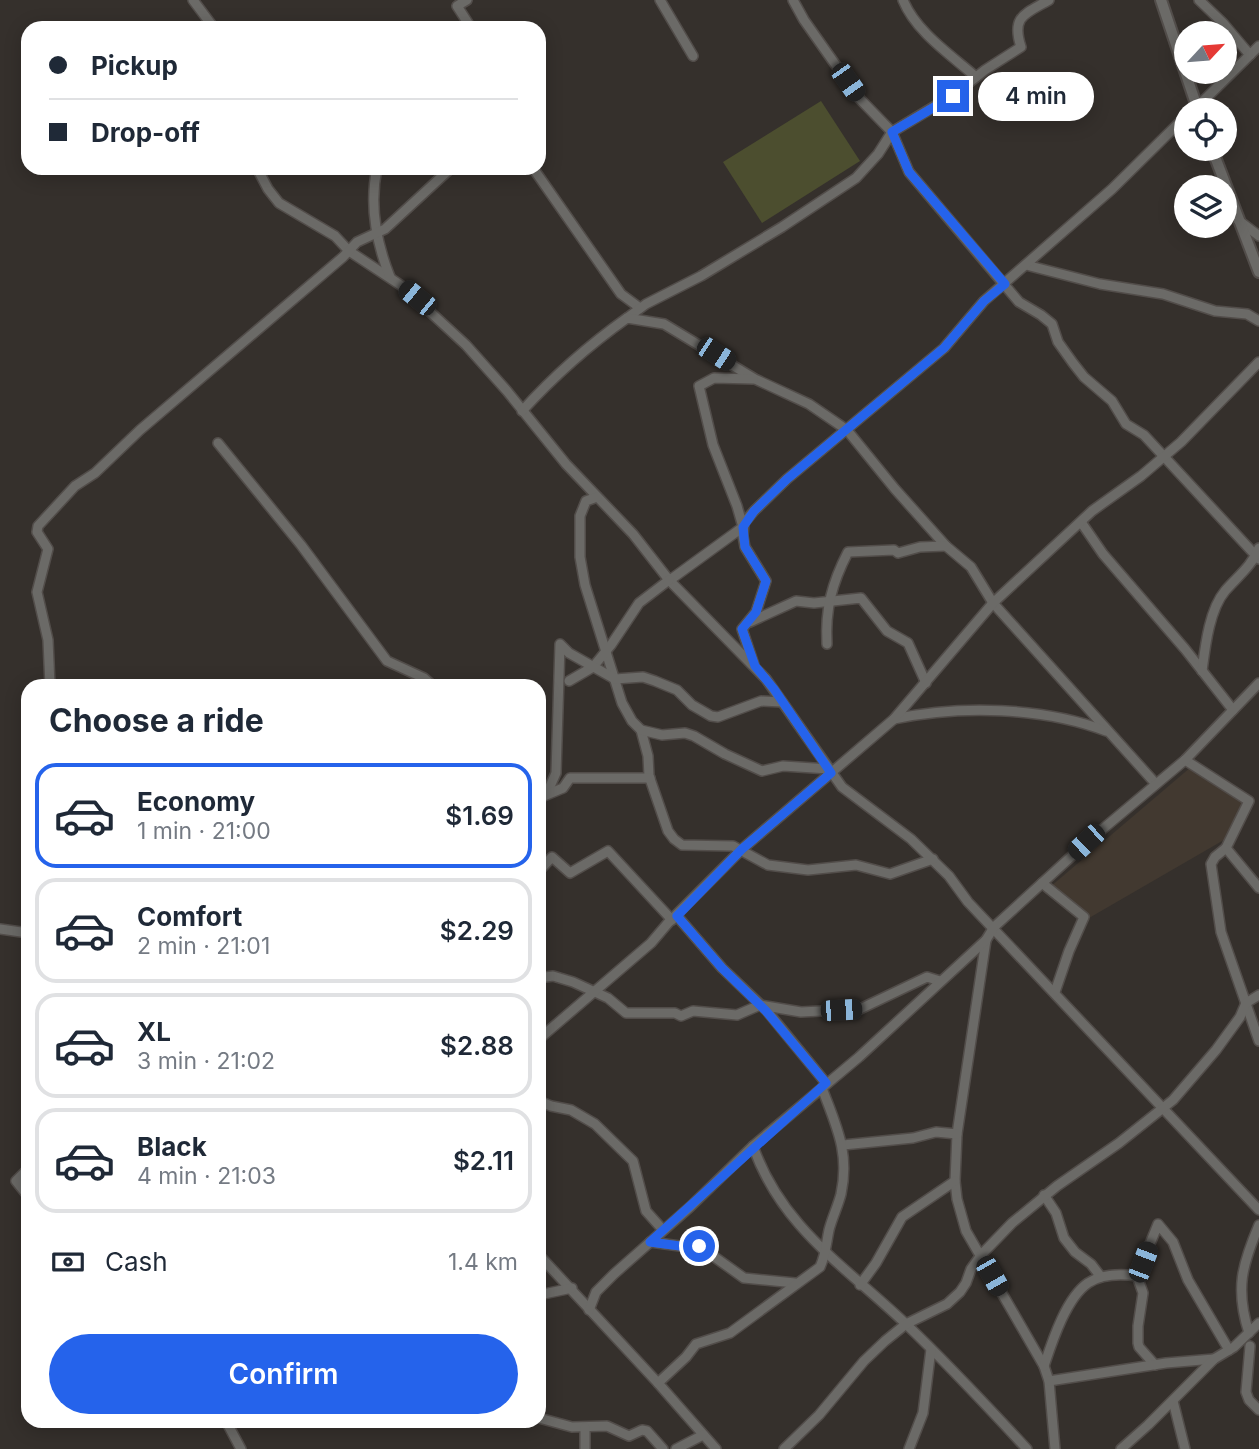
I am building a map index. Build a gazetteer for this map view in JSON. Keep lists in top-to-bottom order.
{
  "north": "top right",
  "page": {
    "banner": ["Pickup", "Drop-off"],
    "bubble": "4 min",
    "heading": "Choose a ride",
    "list": [
      {
        "name": "Economy",
        "note": "1 min · 21:00",
        "value": "$1.69"
      },
      {
        "name": "Comfort",
        "note": "2 min · 21:01",
        "value": "$2.29"
      },
      {
        "name": "XL",
        "note": "3 min · 21:02",
        "value": "$2.88"
      },
      {
        "name": "Black",
        "note": "4 min · 21:03",
        "value": "$2.11"
      }
    ],
    "pay": ["Cash", "1.4 km"],
    "buttons": "Confirm"
  }
}
